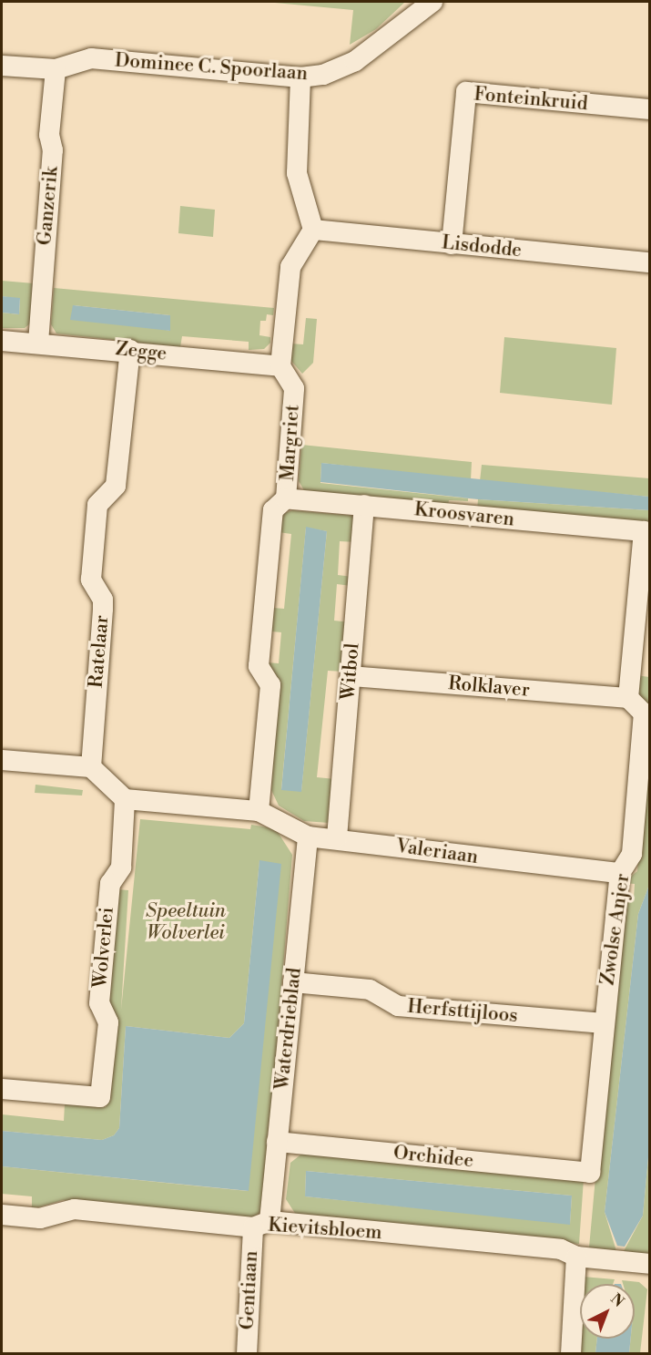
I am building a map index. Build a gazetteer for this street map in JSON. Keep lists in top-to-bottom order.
{
  "streets": {
    "street": [
      "Dominee C. Spoorlaan",
      "Fonteinkruid",
      "Ganzerik",
      "Lisdodde",
      "Zegge",
      "Margriet",
      "Kroosvaren",
      "Ratelaar",
      "Witbol",
      "Rolklaver",
      "Valeriaan",
      "Zwolse Anjer",
      "Wolverlei",
      "Herfsttijloos",
      "Waterdrieblad",
      "Orchidee",
      "Kievitsbloem",
      "Gentiaan"
    ]
  },
  "crossings": [
    ["Dominee C. Spoorlaan", "Ganzerik"],
    ["Fonteinkruid", "Lisdodde"],
    ["Ganzerik", "Zegge"],
    ["Zegge", "Margriet"],
    ["Zegge", "Ratelaar"],
    ["Margriet", "Kroosvaren"],
    ["Margriet", "Valeriaan"],
    ["Kroosvaren", "Witbol"],
    ["Kroosvaren", "Rolklaver"],
    ["Kroosvaren", "Zwolse Anjer"],
    ["Witbol", "Rolklaver"],
    ["Witbol", "Valeriaan"],
    ["Rolklaver", "Zwolse Anjer"],
    ["Valeriaan", "Zwolse Anjer"],
    ["Valeriaan", "Waterdrieblad"],
    ["Zwolse Anjer", "Herfsttijloos"],
    ["Zwolse Anjer", "Orchidee"],
    ["Herfsttijloos", "Waterdrieblad"],
    ["Waterdrieblad", "Orchidee"],
    ["Waterdrieblad", "Kievitsbloem"],
    ["Waterdrieblad", "Gentiaan"],
    ["Kievitsbloem", "Gentiaan"]
  ],
  "parks": ["Speeltuin Wolverlei"],
  "north": "top right"
}
